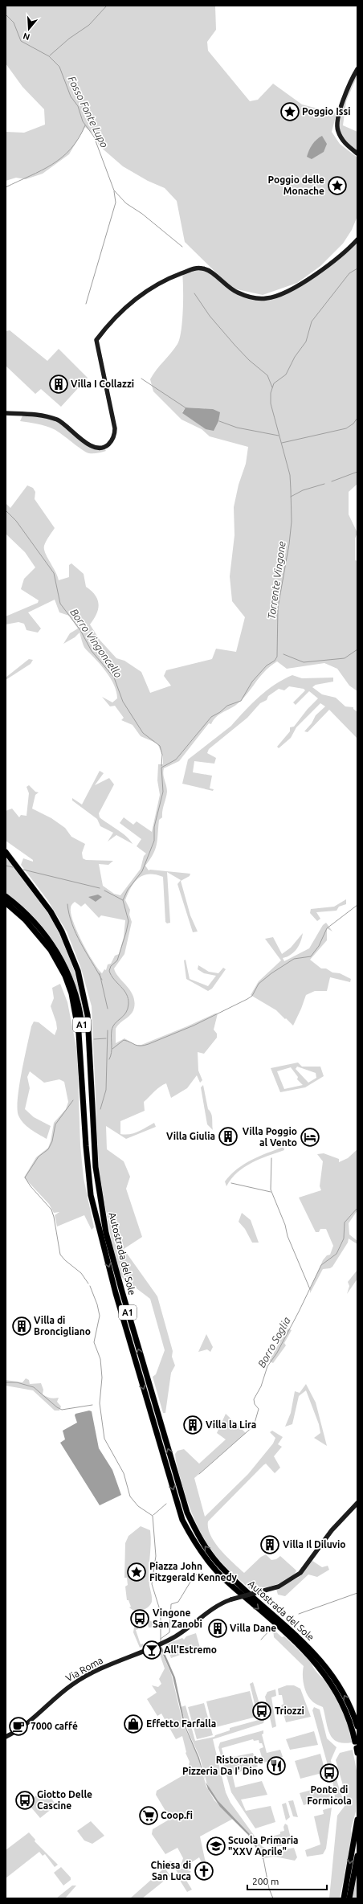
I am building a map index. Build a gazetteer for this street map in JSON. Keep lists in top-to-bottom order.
{
  "streets": {
    "highway": ["A1", "Autostrada del Sole"],
    "main road": ["Via Roma"]
  },
  "water": [
    "Fosso Fonte Lupo",
    "Torrente Vingone",
    "Borro Vingoncello",
    "Borro Soglia"
  ],
  "places": {
    "place": ["Poggio Issi", "Poggio delle Monache", "Piazza John Fitzgerald Kennedy"],
    "building": [
      "Villa I Collazzi",
      "Villa Giulia",
      "Villa di Broncigliano",
      "Villa la Lira",
      "Villa Il Diluvio",
      "Villa Dane"
    ],
    "hotel": ["Villa Poggio al Vento"],
    "bus stop": [
      "Vingone San Zanobi",
      "Triozzi",
      "Ponte di Formicola",
      "Giotto Delle Cascine"
    ],
    "bar": ["All'Estremo"],
    "shop": ["Effetto Farfalla"],
    "cafe": ["7000 caffé"],
    "restaurant": ["Ristorante Pizzeria Da I' Dino"],
    "supermarket": ["Coop.fi"],
    "school or university": ["Scuola Primaria \"XXV Aprile\""],
    "church": ["Chiesa di San Luca"]
  },
  "scale_bar": "200 m",
  "north": "bottom"
}
